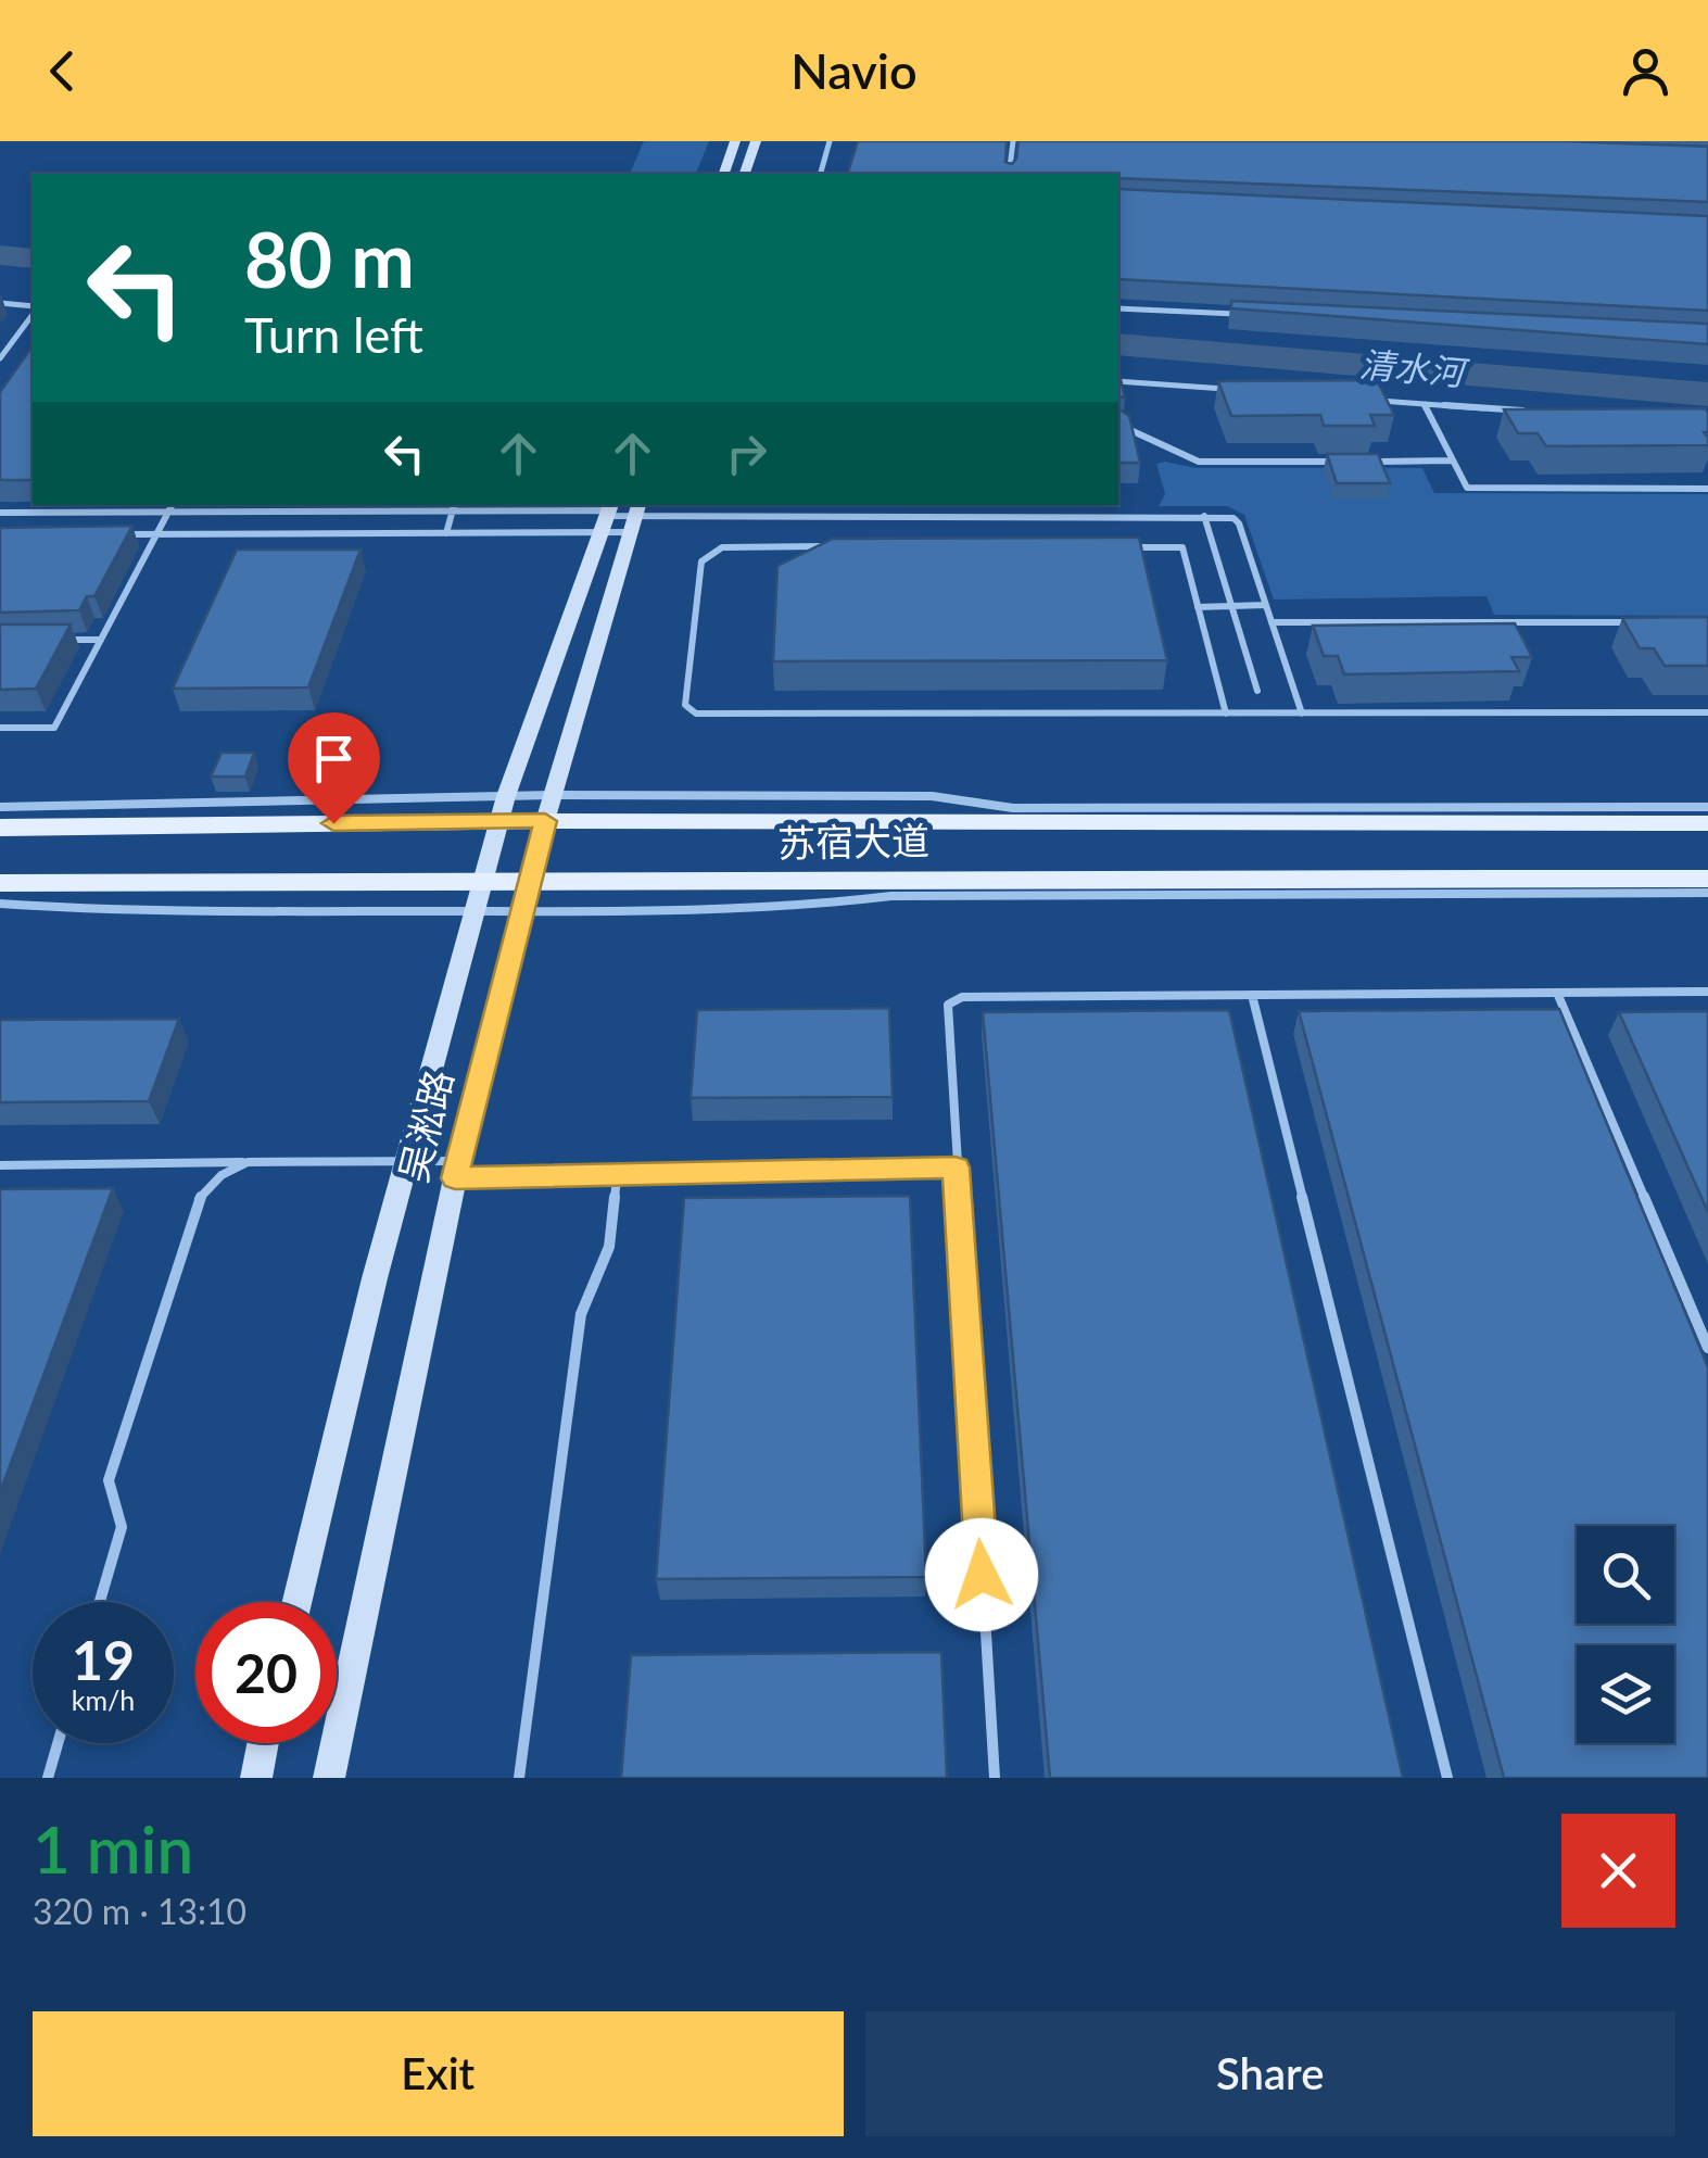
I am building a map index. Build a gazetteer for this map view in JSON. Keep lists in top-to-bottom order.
{
  "streets": {
    "main road": ["苏宿大道", "吴淞路"]
  },
  "crossings": [
    ["苏宿大道", "吴淞路"]
  ],
  "water": ["清水河"],
  "page": {
    "header": "Navio",
    "turn": ["80 m", "Turn left"],
    "speed": "19 km/h",
    "limit": "20",
    "heading": ["1 min", "320 m · 13:10"],
    "buttons": ["Exit", "Share"]
  }
}
